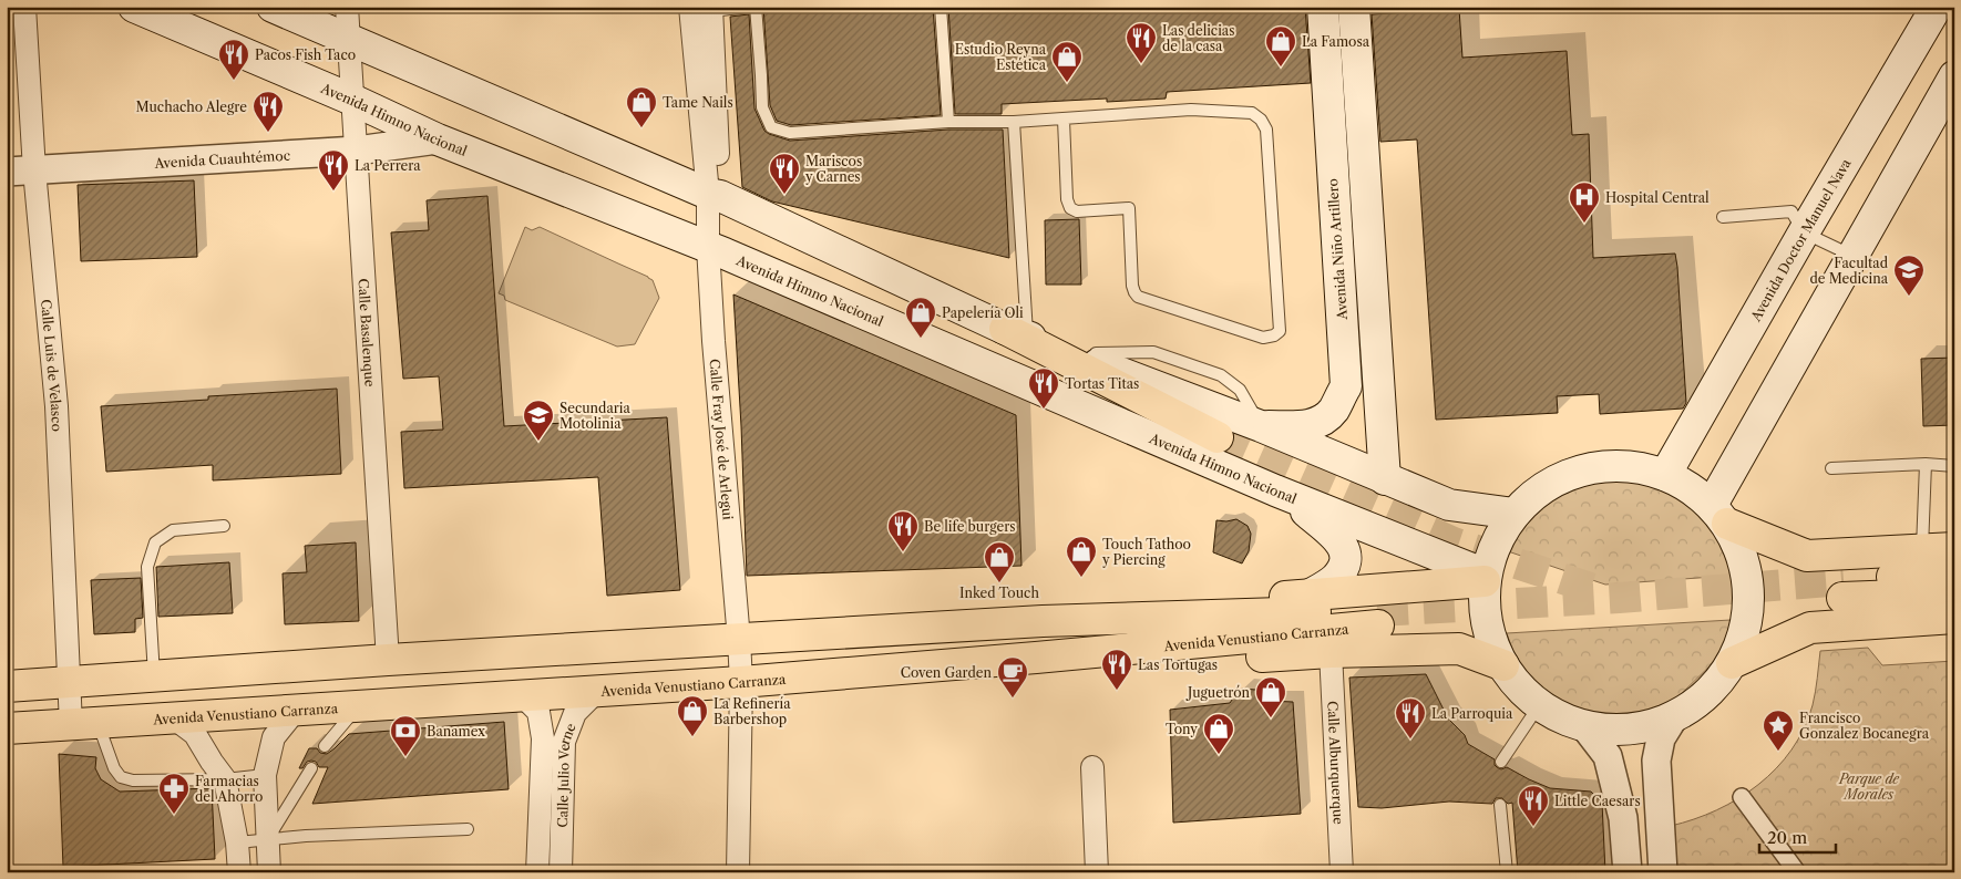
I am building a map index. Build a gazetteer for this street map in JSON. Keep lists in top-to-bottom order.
{
  "streets": {
    "main road": [
      "Avenida Himno Nacional",
      "Avenida Doctor Manuel Nava",
      "Avenida Niño Artillero",
      "Avenida Venustiano Carranza"
    ],
    "street": [
      "Avenida Cuauhtémoc",
      "Calle Basalenque",
      "Calle Luis de Velasco",
      "Calle Fray José de Arlegui",
      "Calle Alburquerque",
      "Calle Julio Verne"
    ]
  },
  "crossings": [
    ["Avenida Himno Nacional", "Avenida Cuauhtémoc"],
    ["Avenida Himno Nacional", "Calle Basalenque"],
    ["Avenida Himno Nacional", "Calle Fray José de Arlegui"],
    ["Avenida Cuauhtémoc", "Calle Basalenque"],
    ["Avenida Cuauhtémoc", "Calle Luis de Velasco"],
    ["Calle Basalenque", "Avenida Venustiano Carranza"],
    ["Calle Luis de Velasco", "Avenida Venustiano Carranza"],
    ["Calle Fray José de Arlegui", "Avenida Venustiano Carranza"],
    ["Avenida Venustiano Carranza", "Calle Julio Verne"]
  ],
  "parks": ["Parque de Morales"],
  "places": {
    "restaurant": [
      "Las delicias de la casa",
      "Pacos Fish Taco",
      "Muchacho Alegre",
      "La Perrera",
      "Mariscos y Carnes",
      "Tortas Titas",
      "Be life burgers",
      "Las Tortugas",
      "La Parroquia",
      "Little Caesars"
    ],
    "shop": [
      "La Famosa",
      "Estudio Reyna Estética",
      "Tame Nails",
      "Papelería Oli",
      "Touch Tathoo y Piercing",
      "Inked Touch",
      "Juguetrón",
      "La Refinería Barbershop",
      "Tony"
    ],
    "hospital": ["Hospital Central"],
    "school or university": ["Facultad de Medicina", "Secundaria Motolinia"],
    "cafe": ["Coven Garden"],
    "place": ["Francisco Gonzalez Bocanegra"],
    "bank": ["Banamex"],
    "pharmacy": ["Farmacias del Ahorro"]
  },
  "scale_bar": "20 m"
}
